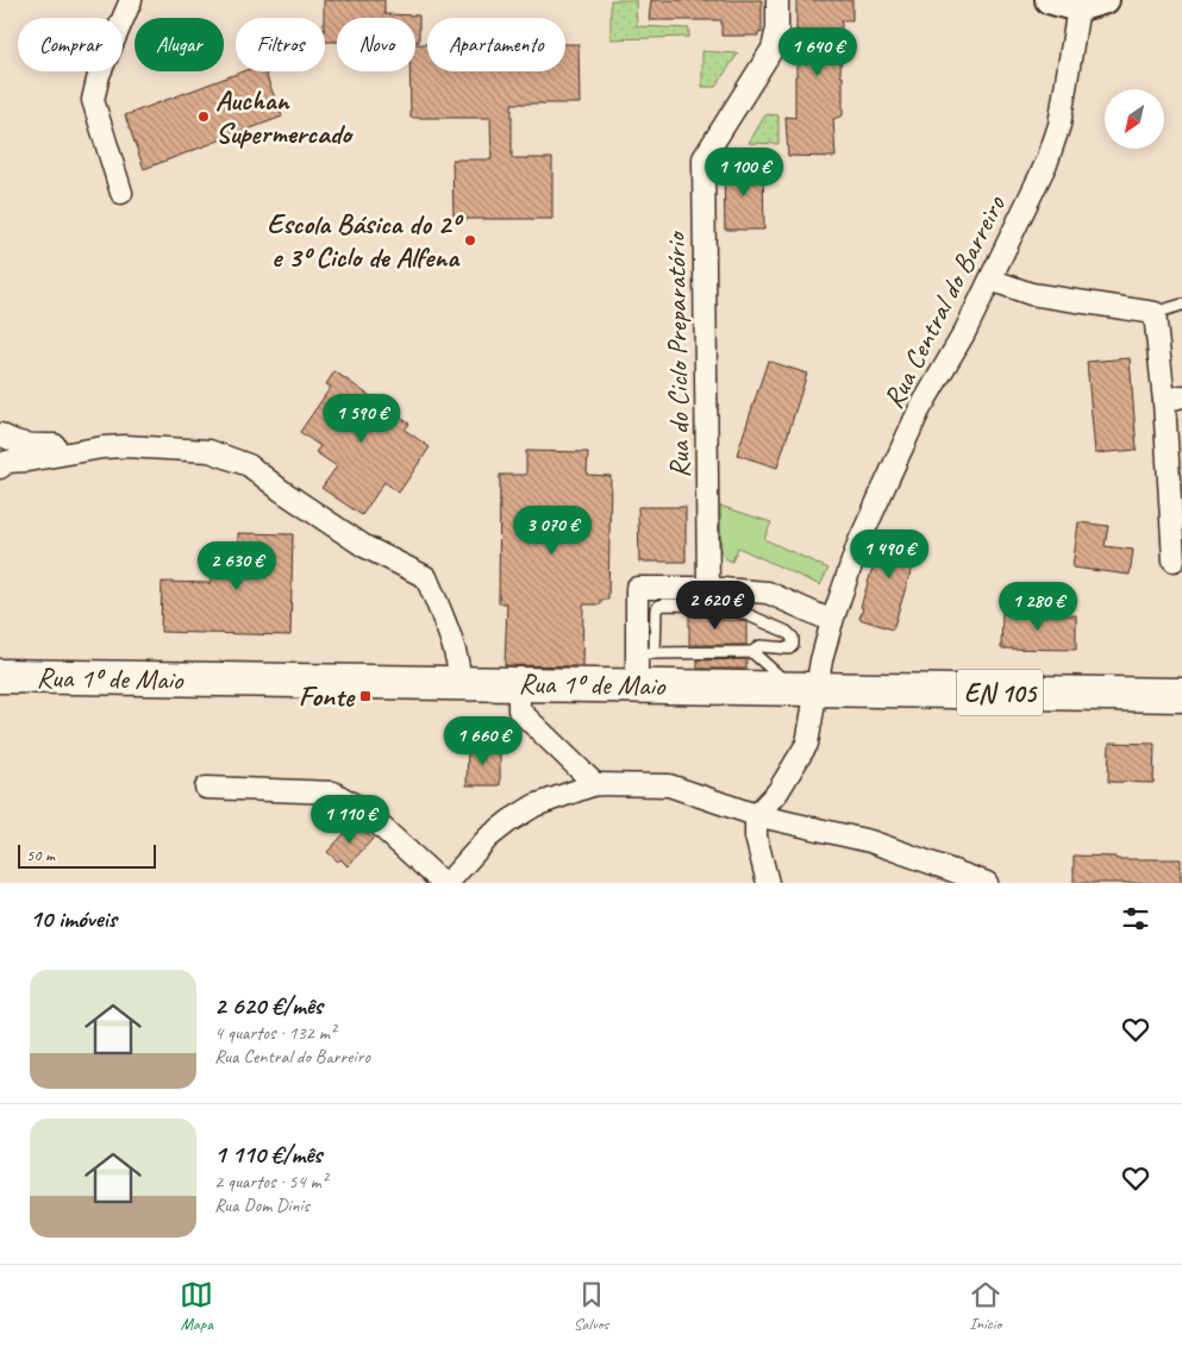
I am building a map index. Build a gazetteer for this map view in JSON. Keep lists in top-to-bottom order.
{
  "streets": {
    "main road": ["Rua 1º de Maio", "EN 105"],
    "street": ["Rua Central do Barreiro", "Rua do Ciclo Preparatório"]
  },
  "crossings": [
    ["Rua Central do Barreiro", "Rua 1º de Maio"]
  ],
  "places": {
    "other": ["Auchan Supermercado", "Escola Básica do 2º e 3º Ciclo de Alfena"],
    "transit": ["Fonte"]
  },
  "scale_bar": "50 m",
  "north": "bottom left",
  "page": {
    "chip": [
      "Comprar",
      "Alugar",
      "Filtros",
      "Novo",
      "Apartamento"
    ],
    "price": [
      "1 640 €",
      "1 100 €",
      "1 590 €",
      "3 070 €",
      "1 490 €",
      "2 630 €",
      "2 620 €",
      "1 280 €",
      "1 660 €",
      "1 110 €"
    ],
    "scale": "50 m",
    "heading": "10 imóveis",
    "list": [
      {
        "name": "2 620 €/mês",
        "note": "4 quartos · 132 m² · Rua Central do Barreiro"
      },
      {
        "name": "1 110 €/mês",
        "note": "2 quartos · 54 m² · Rua Dom Dinis"
      }
    ],
    "tabs": ["Mapa", "Salvos", "Início"]
  }
}
